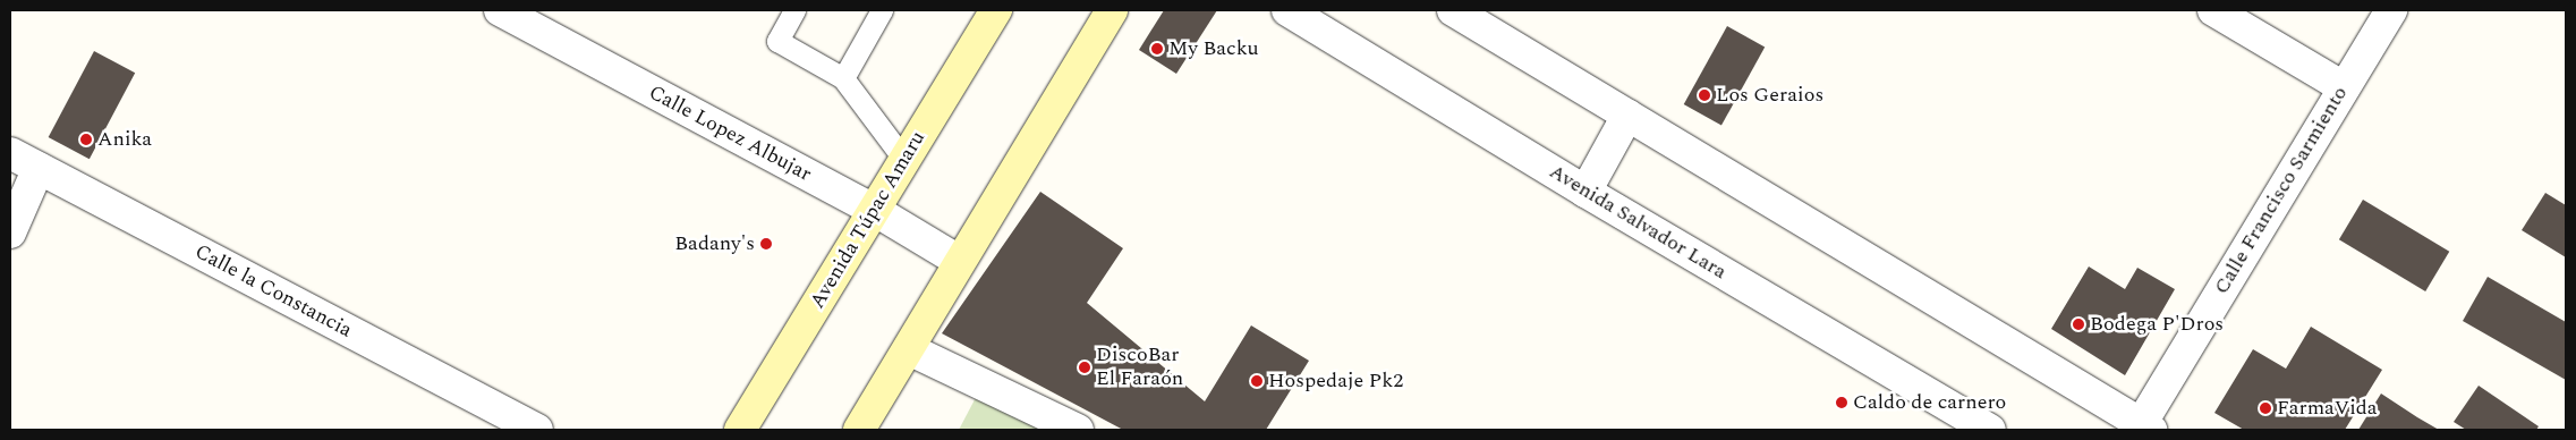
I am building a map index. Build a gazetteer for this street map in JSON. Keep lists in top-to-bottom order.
{
  "streets": {
    "main road": ["Avenida Túpac Amaru"],
    "street": [
      "Calle Lopez Albujar",
      "Calle Francisco Sarmiento",
      "Avenida Salvador Lara",
      "Calle la Constancia"
    ]
  },
  "crossings": [
    ["Calle Lopez Albujar", "Avenida Túpac Amaru"]
  ],
  "places": [
    "My Backu",
    "Los Geraios",
    "Anika",
    "Badany's",
    "Bodega P'Dros",
    "DiscoBar El Faraón",
    "Hospedaje Pk2",
    "Caldo de carnero",
    "FarmaVida"
  ]
}
